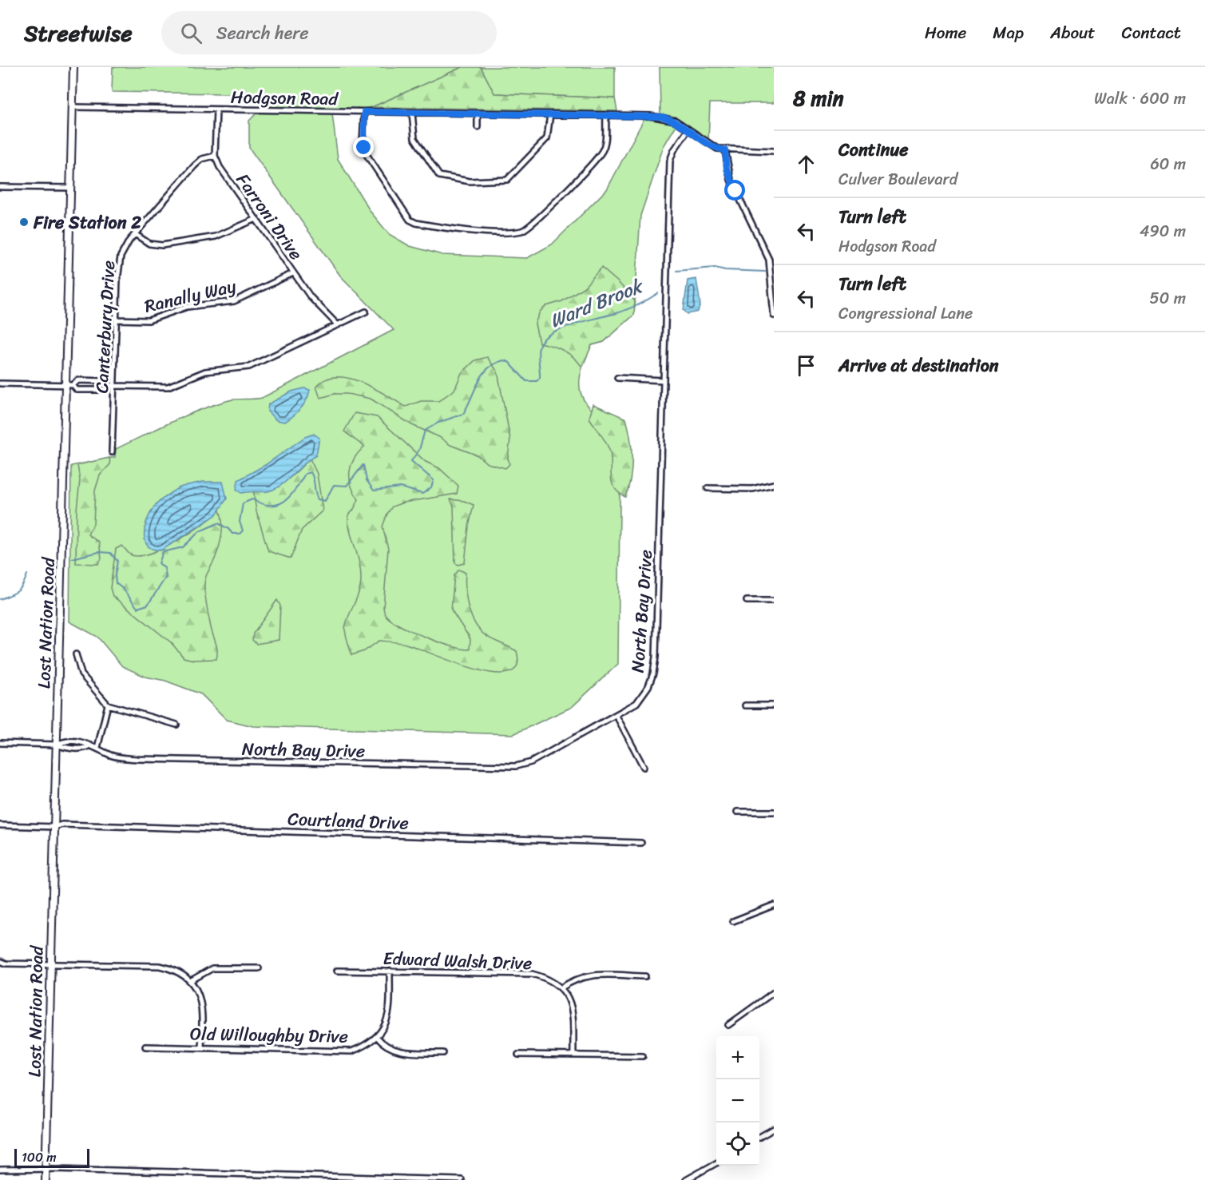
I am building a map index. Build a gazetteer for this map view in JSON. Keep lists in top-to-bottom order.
{
  "streets": {
    "street": [
      "Hodgson Road",
      "Farroni Drive",
      "Ranally Way",
      "Canterbury Drive",
      "North Bay Drive",
      "Lost Nation Road",
      "Courtland Drive",
      "Edward Walsh Drive",
      "Old Willoughby Drive"
    ]
  },
  "crossings": [
    ["Hodgson Road", "North Bay Drive"],
    ["Hodgson Road", "Lost Nation Road"],
    ["Farroni Drive", "Ranally Way"],
    ["Farroni Drive", "Canterbury Drive"],
    ["Ranally Way", "Canterbury Drive"],
    ["North Bay Drive", "Lost Nation Road"],
    ["Lost Nation Road", "Courtland Drive"]
  ],
  "water": ["Ward Brook"],
  "places": ["Fire Station 2"],
  "scale_bar": "100 m",
  "page": {
    "header": "Streetwise",
    "search": "Search here",
    "nav": [
      "Home",
      "Map",
      "About",
      "Contact"
    ],
    "heading": ["8 min", "Walk · 600 m"],
    "list": [
      ["Continue", "Culver Boulevard", "60 m"],
      ["Turn left", "Hodgson Road", "490 m"],
      ["Turn left", "Congressional Lane", "50 m"],
      "Arrive at destination"
    ],
    "map_buttons": ["+", "−"],
    "scale": "100 m"
  }
}
